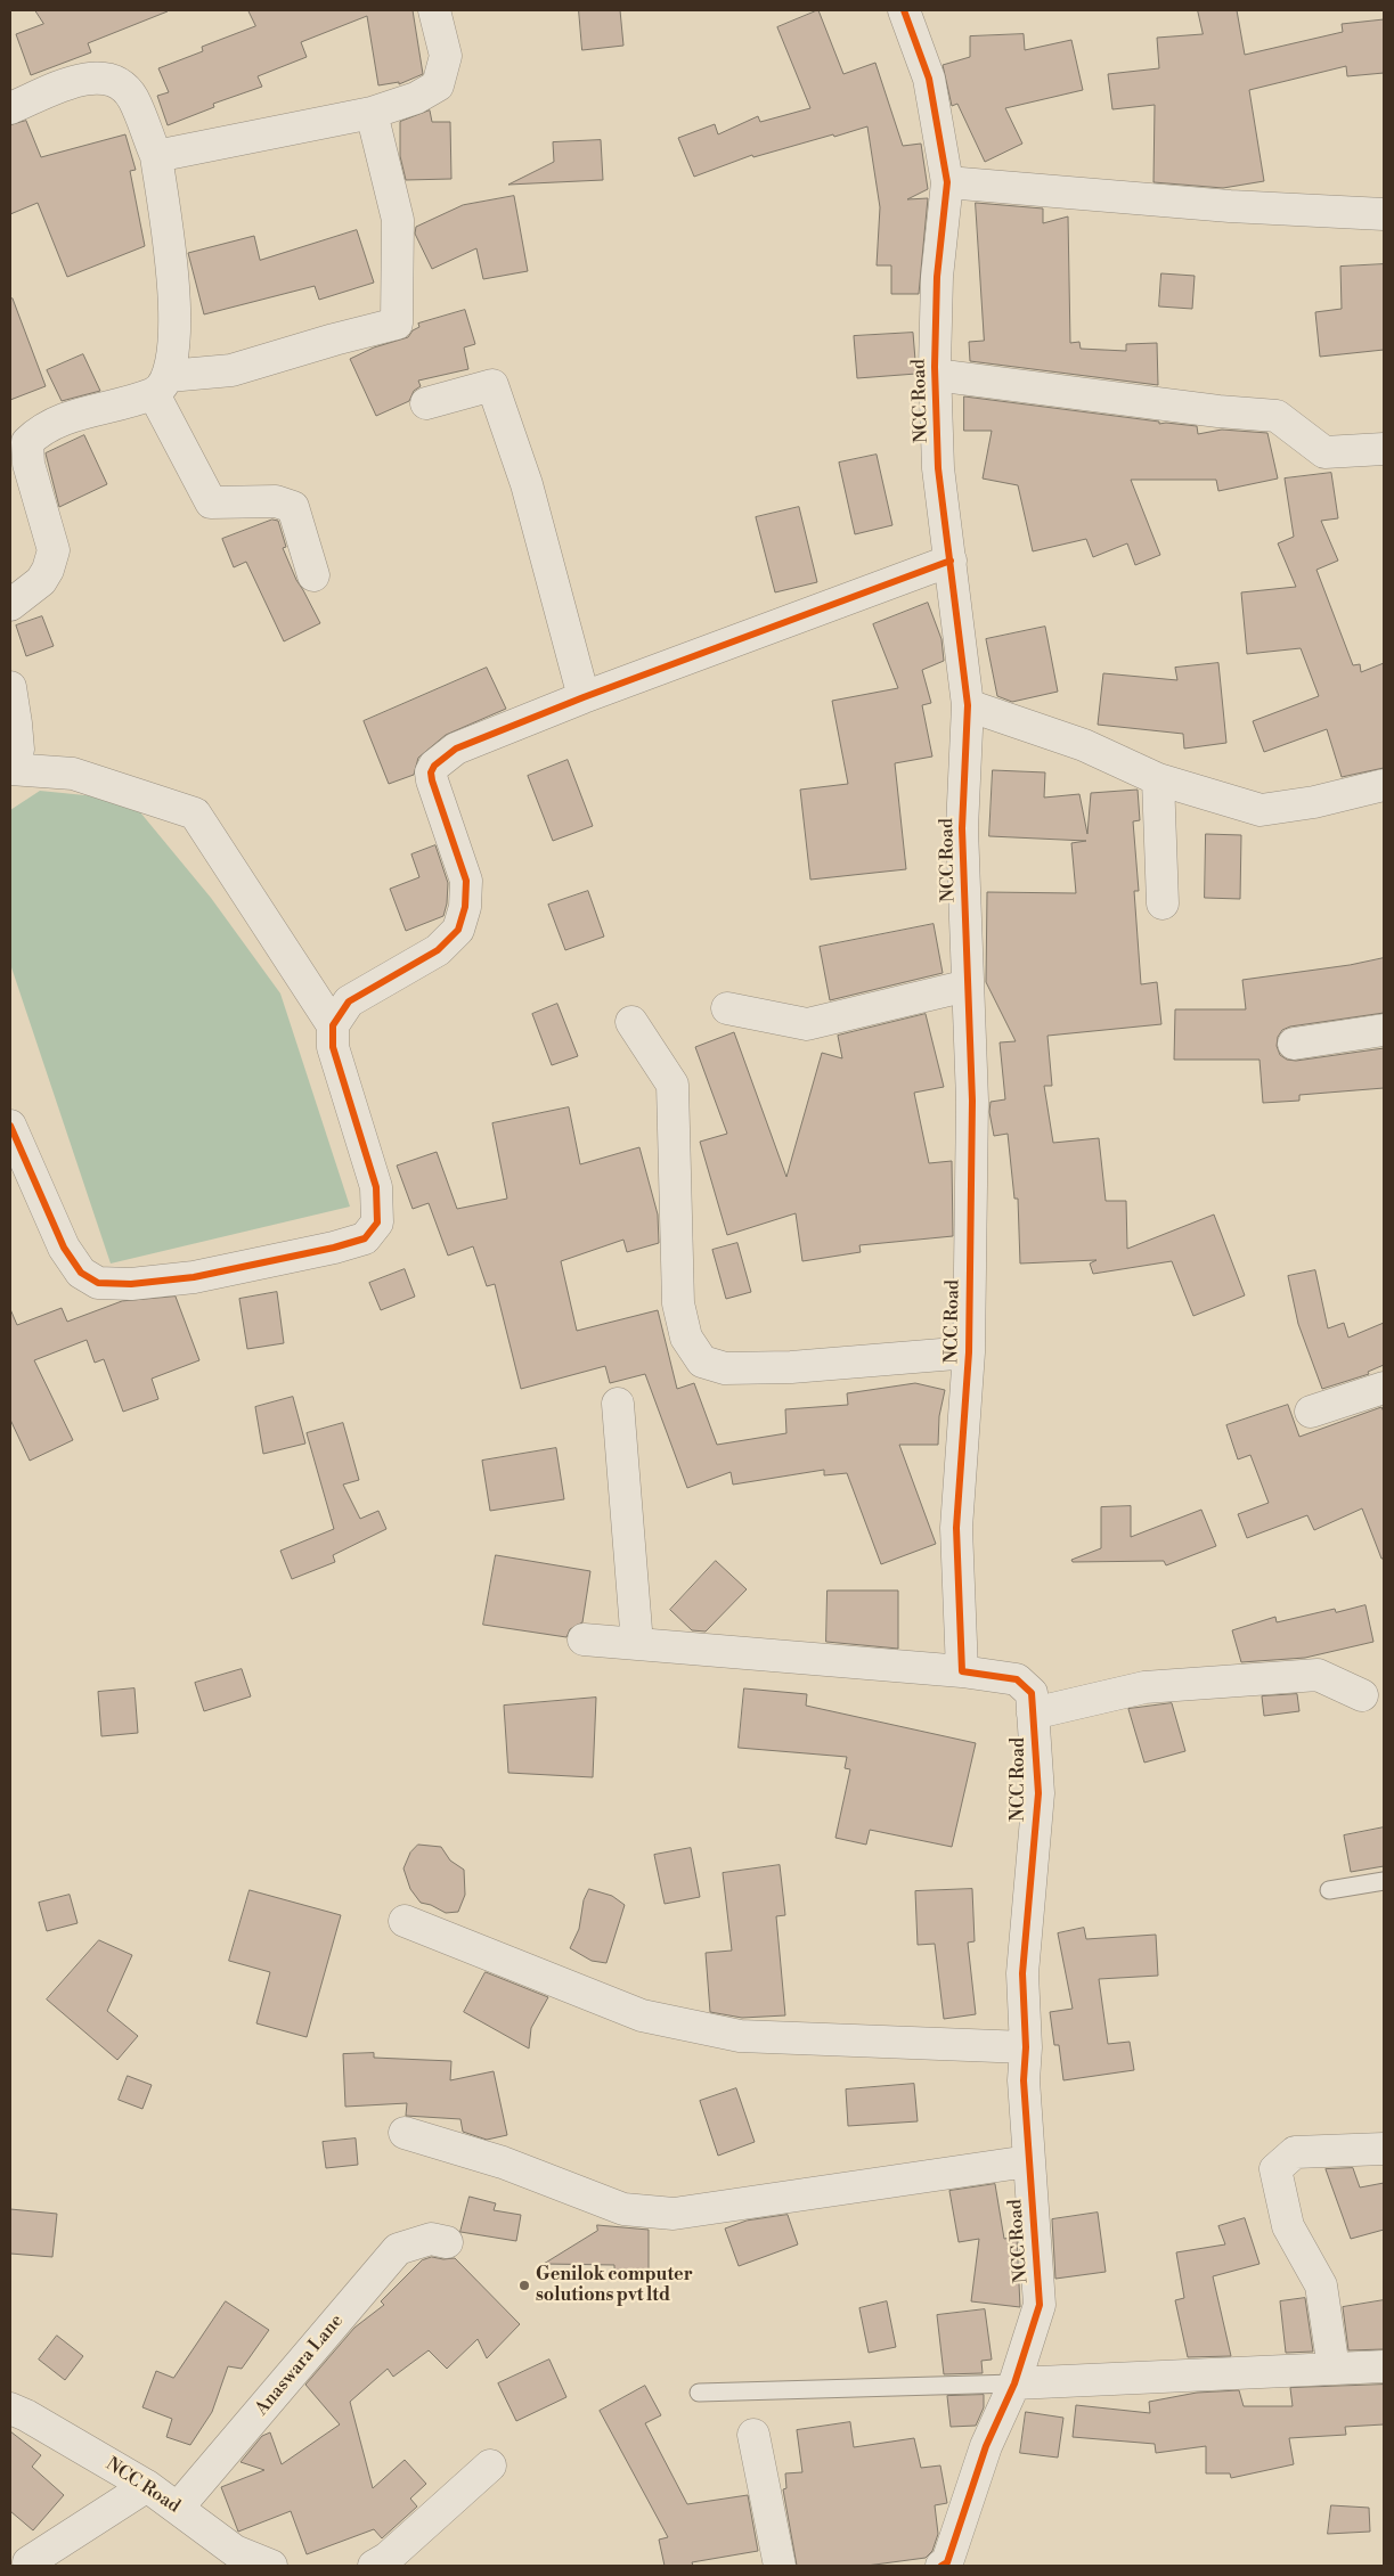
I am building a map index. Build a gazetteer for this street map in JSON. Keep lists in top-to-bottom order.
{
  "streets": {
    "street": ["NCC Road", "Anaswara Lane"]
  },
  "crossings": [
    ["NCC Road", "Anaswara Lane"]
  ],
  "places": ["Genilok computer solutions pvt ltd"]
}
